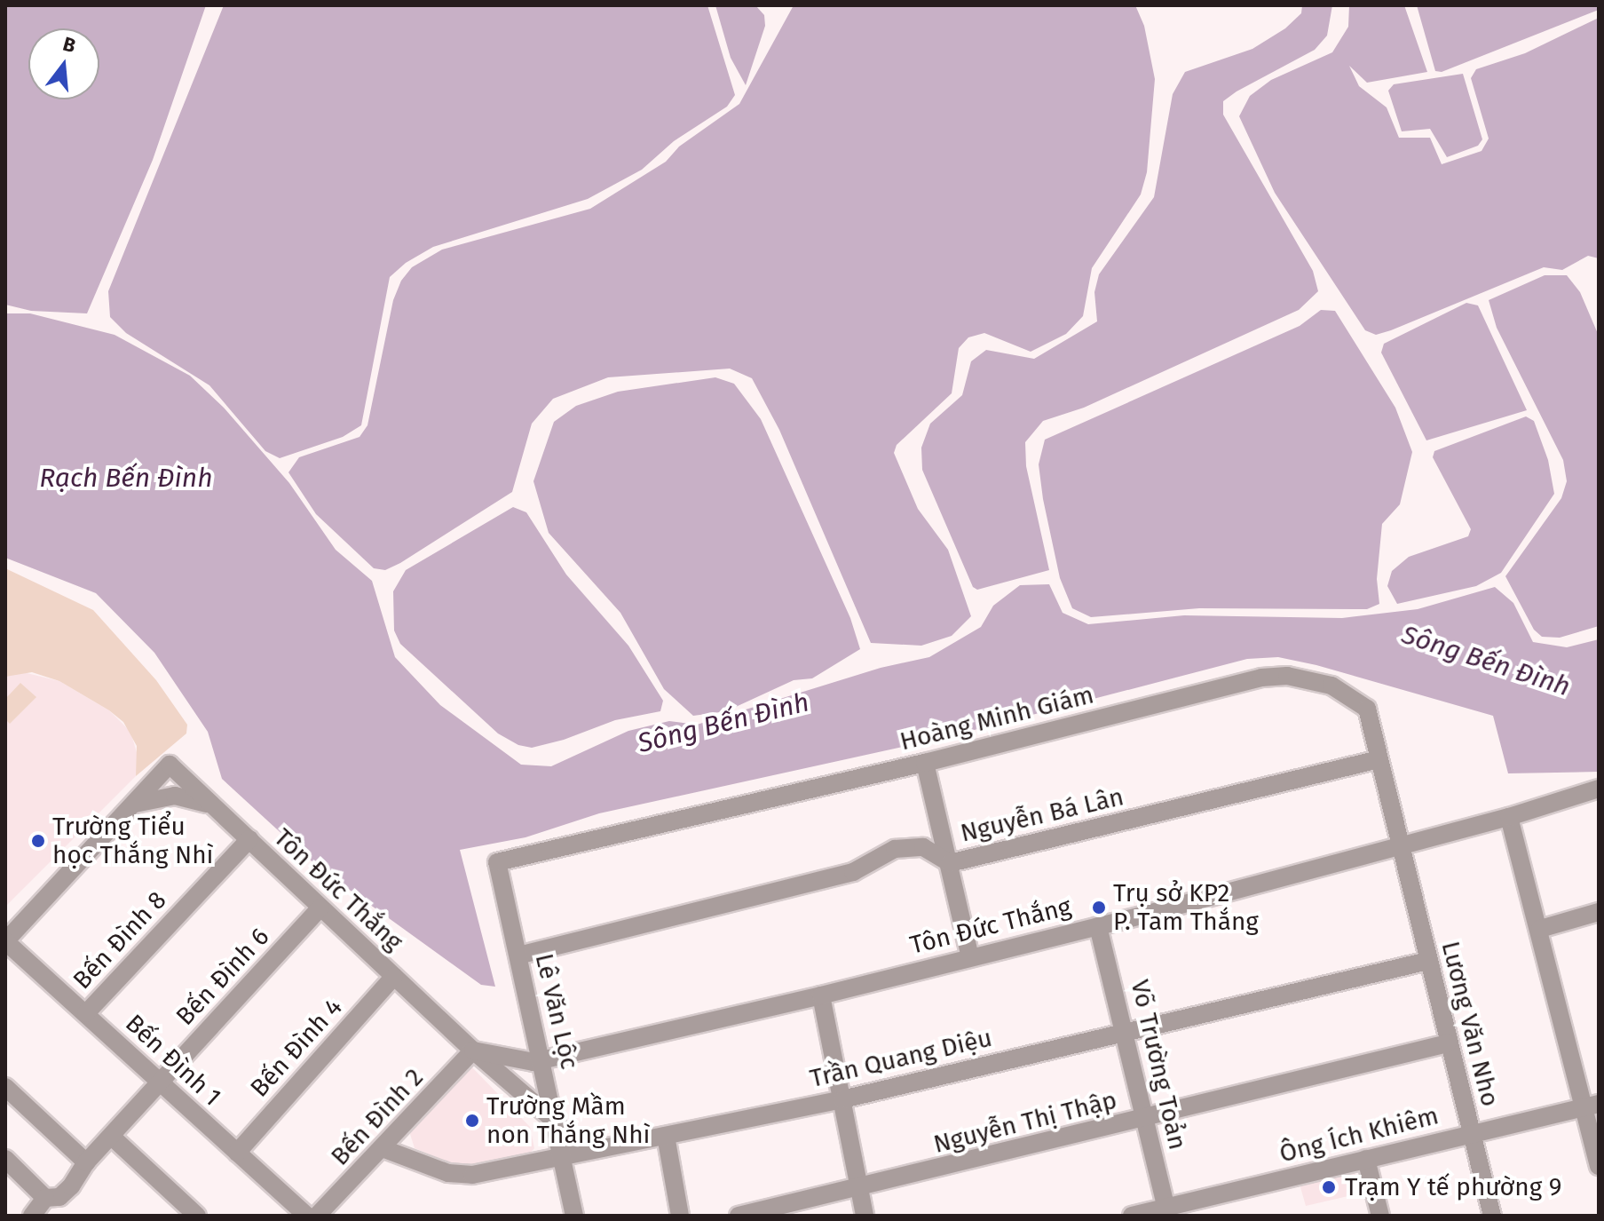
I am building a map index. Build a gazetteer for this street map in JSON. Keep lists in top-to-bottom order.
{
  "streets": {
    "street": [
      "Hoàng Minh Giám",
      "Nguyễn Bá Lân",
      "Tôn Đức Thắng",
      "Bến Đình 8",
      "Bến Đình 6",
      "Lê Văn Lộc",
      "Lương Văn Nho",
      "Bến Đình 4",
      "Trần Quang Diệu",
      "Bến Đình 1",
      "Võ Trường Toản",
      "Bến Đình 2",
      "Nguyễn Thị Thập",
      "Ông Ích Khiêm"
    ]
  },
  "crossings": [
    ["Hoàng Minh Giám", "Nguyễn Bá Lân"],
    ["Hoàng Minh Giám", "Tôn Đức Thắng"],
    ["Hoàng Minh Giám", "Lê Văn Lộc"],
    ["Hoàng Minh Giám", "Lương Văn Nho"],
    ["Nguyễn Bá Lân", "Lê Văn Lộc"],
    ["Tôn Đức Thắng", "Bến Đình 8"],
    ["Tôn Đức Thắng", "Bến Đình 6"],
    ["Tôn Đức Thắng", "Lê Văn Lộc"],
    ["Tôn Đức Thắng", "Lương Văn Nho"],
    ["Tôn Đức Thắng", "Bến Đình 4"],
    ["Tôn Đức Thắng", "Võ Trường Toản"],
    ["Tôn Đức Thắng", "Bến Đình 2"],
    ["Bến Đình 8", "Bến Đình 1"],
    ["Bến Đình 6", "Bến Đình 1"],
    ["Lê Văn Lộc", "Trần Quang Diệu"],
    ["Lương Văn Nho", "Trần Quang Diệu"],
    ["Lương Văn Nho", "Nguyễn Thị Thập"],
    ["Lương Văn Nho", "Ông Ích Khiêm"],
    ["Bến Đình 4", "Bến Đình 1"],
    ["Trần Quang Diệu", "Võ Trường Toản"],
    ["Trần Quang Diệu", "Bến Đình 2"],
    ["Võ Trường Toản", "Nguyễn Thị Thập"],
    ["Võ Trường Toản", "Ông Ích Khiêm"]
  ],
  "water": ["Rạch Bến Đình", "Sông Bến Đình"],
  "places": [
    "Trường Tiểu học Thắng Nhì",
    "Trụ sở KP2 P. Tam Thắng",
    "Trường Mầm non Thắng Nhì",
    "Trạm Y tế phường 9"
  ],
  "north": "top"
}
